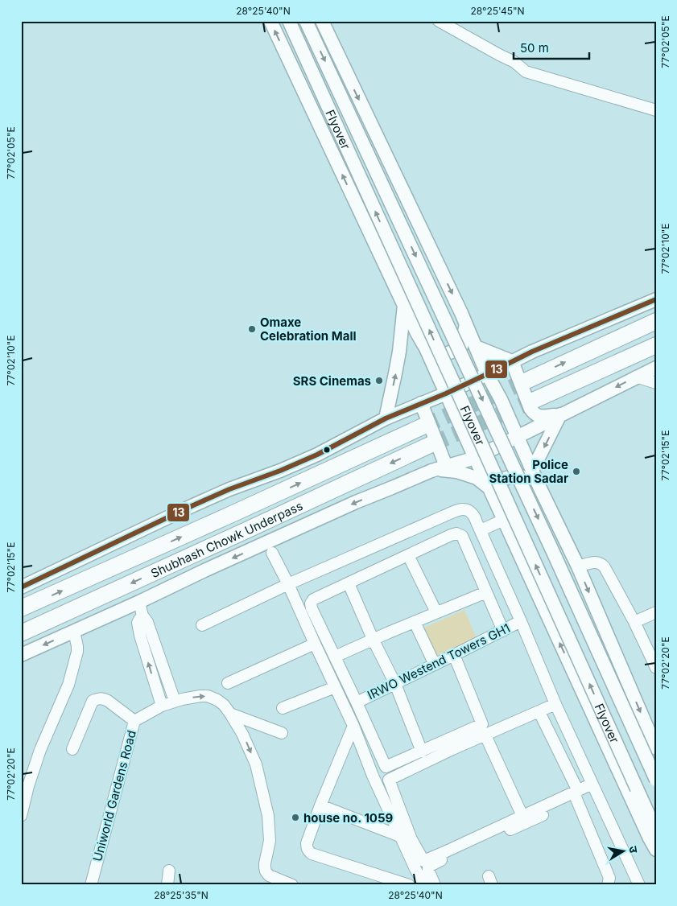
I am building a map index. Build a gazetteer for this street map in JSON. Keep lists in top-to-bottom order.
{
  "streets": {
    "highway": ["Shubhash Chowk Underpass"],
    "main road": ["Flyover"],
    "street": ["IRWO Westend Towers GH1", "Uniworld Gardens Road"]
  },
  "one_way": ["Uniworld Gardens Road"],
  "places": [
    "Omaxe Celebration Mall",
    "SRS Cinemas",
    "Police Station Sadar",
    "house no. 1059"
  ],
  "lines": ["transit line 13"],
  "scale_bar": "50 m",
  "north": "right",
  "coordinates": [
    "28°25'40\"N",
    "28°25'45\"N",
    "77°02'05\"E",
    "77°02'10\"E",
    "77°02'15\"E",
    "77°02'20\"E",
    "28°25'35\"N"
  ]
}
